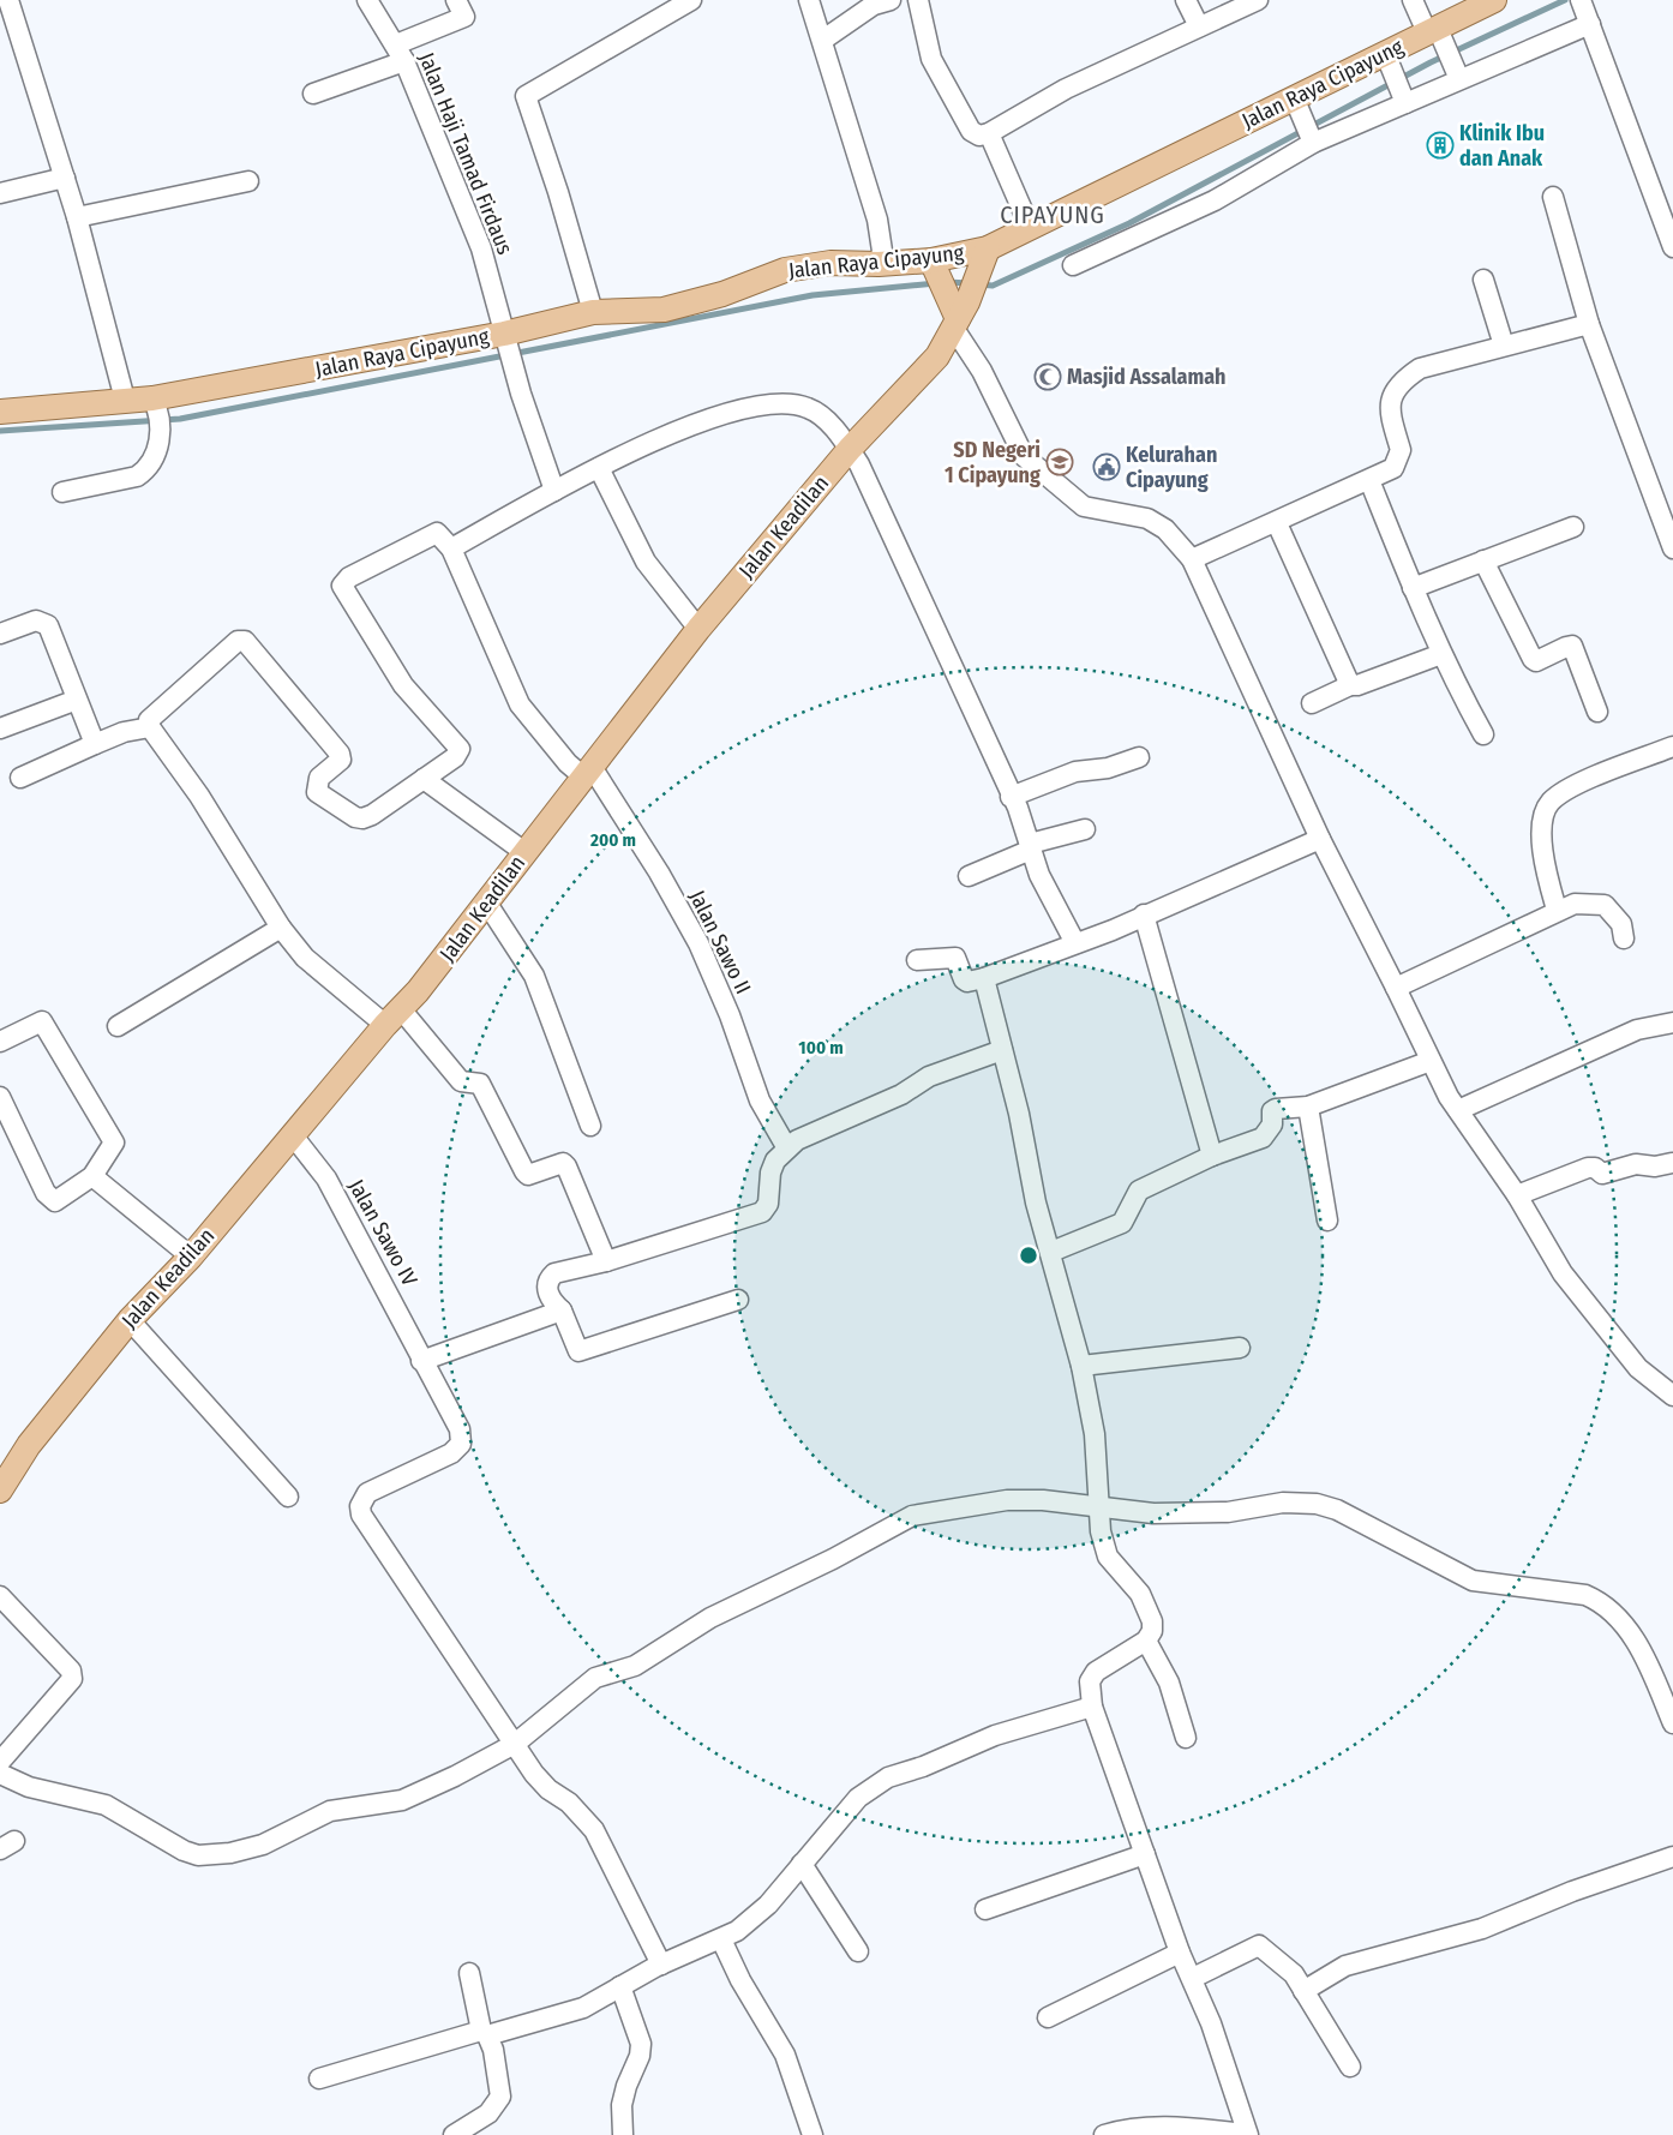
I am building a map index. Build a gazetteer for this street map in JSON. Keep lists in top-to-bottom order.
{
  "streets": {
    "main road": ["Jalan Raya Cipayung", "Jalan Keadilan"],
    "street": ["Jalan Haji Tamad Firdaus", "Jalan Sawo II", "Jalan Sawo IV"]
  },
  "crossings": [
    ["Jalan Raya Cipayung", "Jalan Haji Tamad Firdaus"],
    ["Jalan Raya Cipayung", "Jalan Keadilan"],
    ["Jalan Keadilan", "Jalan Sawo II"],
    ["Jalan Keadilan", "Jalan Sawo IV"]
  ],
  "districts": ["CIPAYUNG"],
  "places": {
    "building": ["Klinik Ibu dan Anak"],
    "mosque": ["Masjid Assalamah"],
    "school or university": ["SD Negeri 1 Cipayung"],
    "public building": ["Kelurahan Cipayung"]
  },
  "rings": ["200 m", "100 m"]
}
